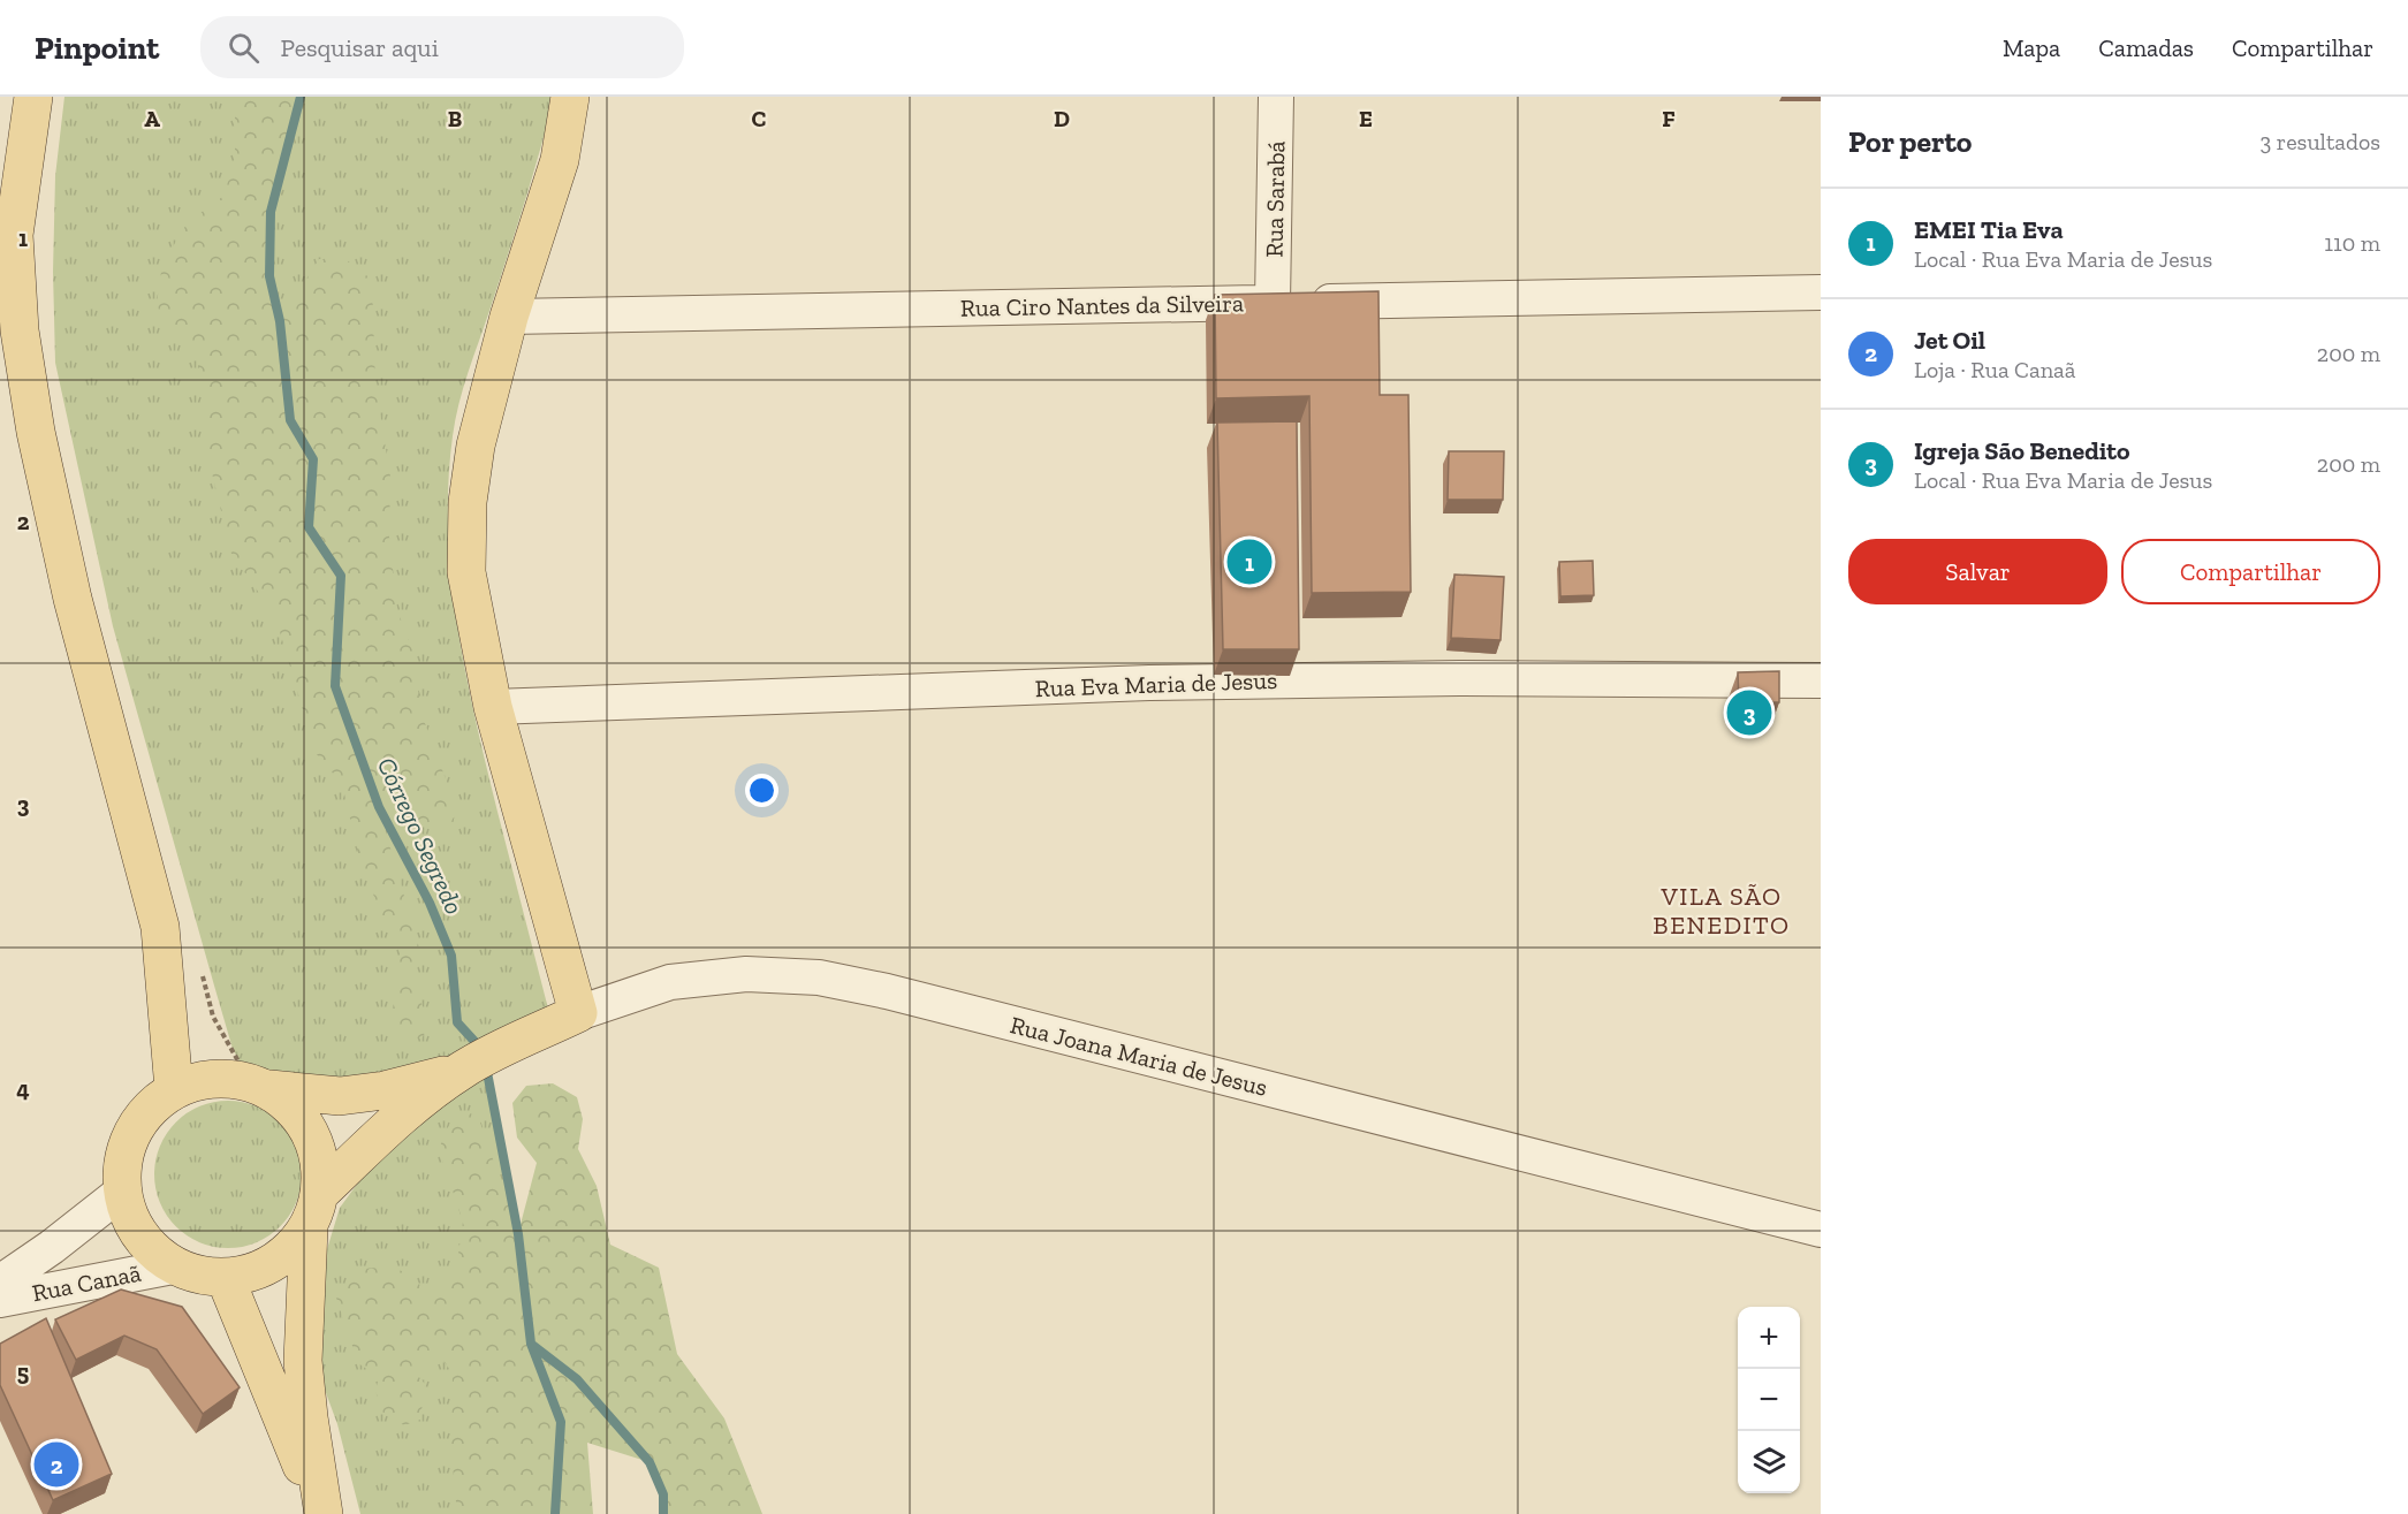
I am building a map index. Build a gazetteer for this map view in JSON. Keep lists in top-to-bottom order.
{
  "streets": {
    "main road": ["Rua Joana Maria de Jesus"],
    "street": [
      "Rua Sarabá",
      "Rua Ciro Nantes da Silveira",
      "Rua Eva Maria de Jesus",
      "Rua Canaã"
    ]
  },
  "crossings": [
    ["Rua Sarabá", "Rua Ciro Nantes da Silveira"],
    ["Rua Joana Maria de Jesus", "Rua Canaã"]
  ],
  "districts": ["VILA SÃO BENEDITO"],
  "water": ["Córrego Segredo"],
  "page": {
    "header": "Pinpoint",
    "search": "Pesquisar aqui",
    "nav": ["Mapa", "Camadas", "Compartilhar"],
    "heading": ["Por perto", "3 resultados"],
    "list": [
      {
        "mark": "1",
        "name": "EMEI Tia Eva",
        "note": "Local · Rua Eva Maria de Jesus",
        "value": "110 m"
      },
      {
        "mark": "2",
        "name": "Jet Oil",
        "note": "Loja · Rua Canaã",
        "value": "200 m"
      },
      {
        "mark": "3",
        "name": "Igreja São Benedito",
        "note": "Local · Rua Eva Maria de Jesus",
        "value": "200 m"
      }
    ],
    "buttons": ["Salvar", "Compartilhar"],
    "pins": ["1", "3", "2"],
    "map_buttons": ["+", "−"]
  },
  "grid": {
    "columns": [
      "A",
      "B",
      "C",
      "D",
      "E",
      "F"
    ],
    "rows": [
      "1",
      "2",
      "3",
      "4",
      "5"
    ]
  }
}
